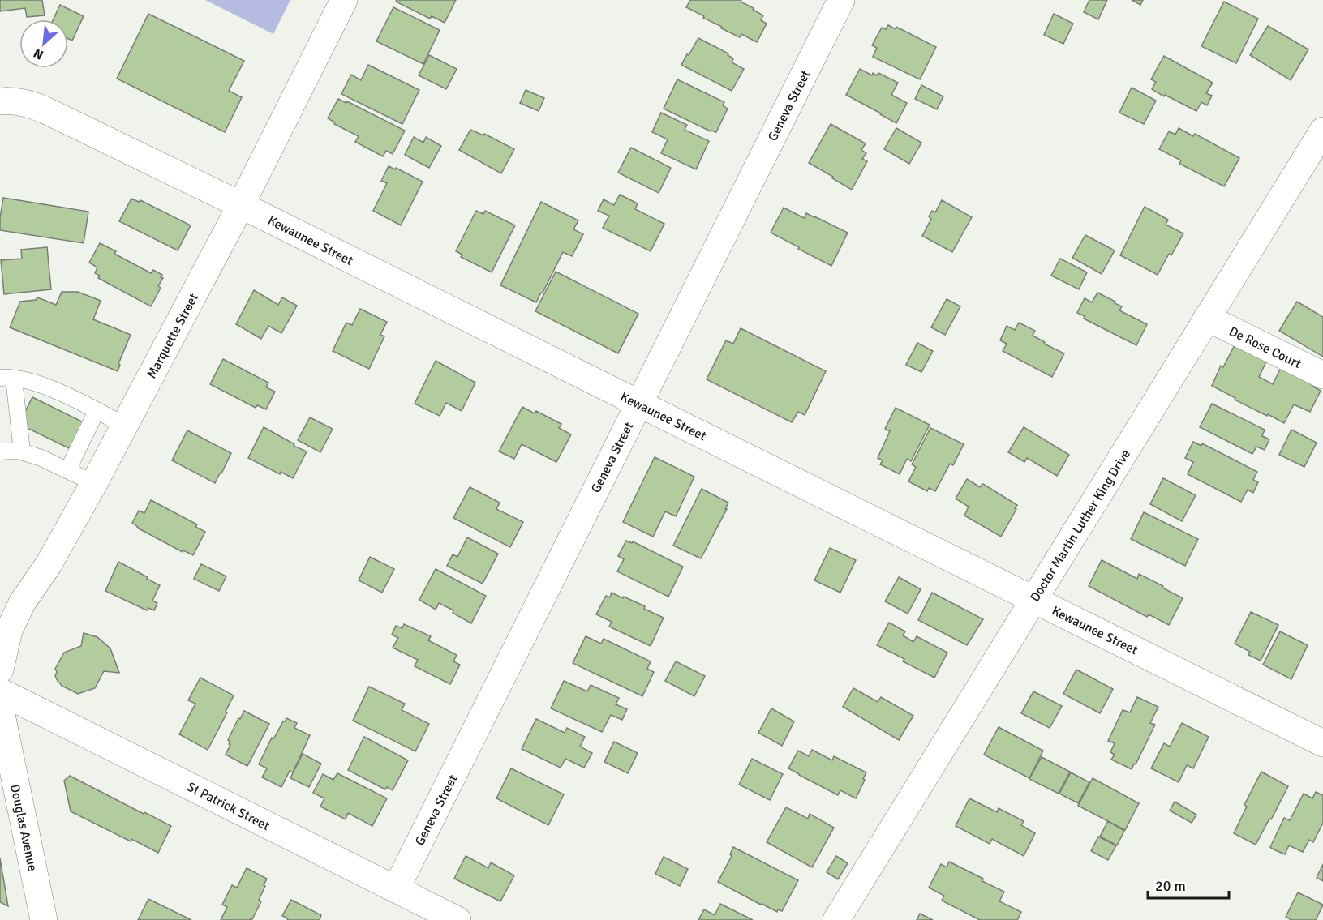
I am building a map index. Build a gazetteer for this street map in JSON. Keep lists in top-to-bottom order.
{
  "streets": {
    "street": [
      "Geneva Street",
      "Kewaunee Street",
      "Marquette Street",
      "De Rose Court",
      "Doctor Martin Luther King Drive",
      "St Patrick Street",
      "Douglas Avenue"
    ]
  },
  "crossings": [
    ["Geneva Street", "Kewaunee Street"],
    ["Geneva Street", "St Patrick Street"],
    ["Kewaunee Street", "Marquette Street"],
    ["Kewaunee Street", "Doctor Martin Luther King Drive"],
    ["De Rose Court", "Doctor Martin Luther King Drive"]
  ],
  "scale_bar": "20 m",
  "north": "bottom left"
}
